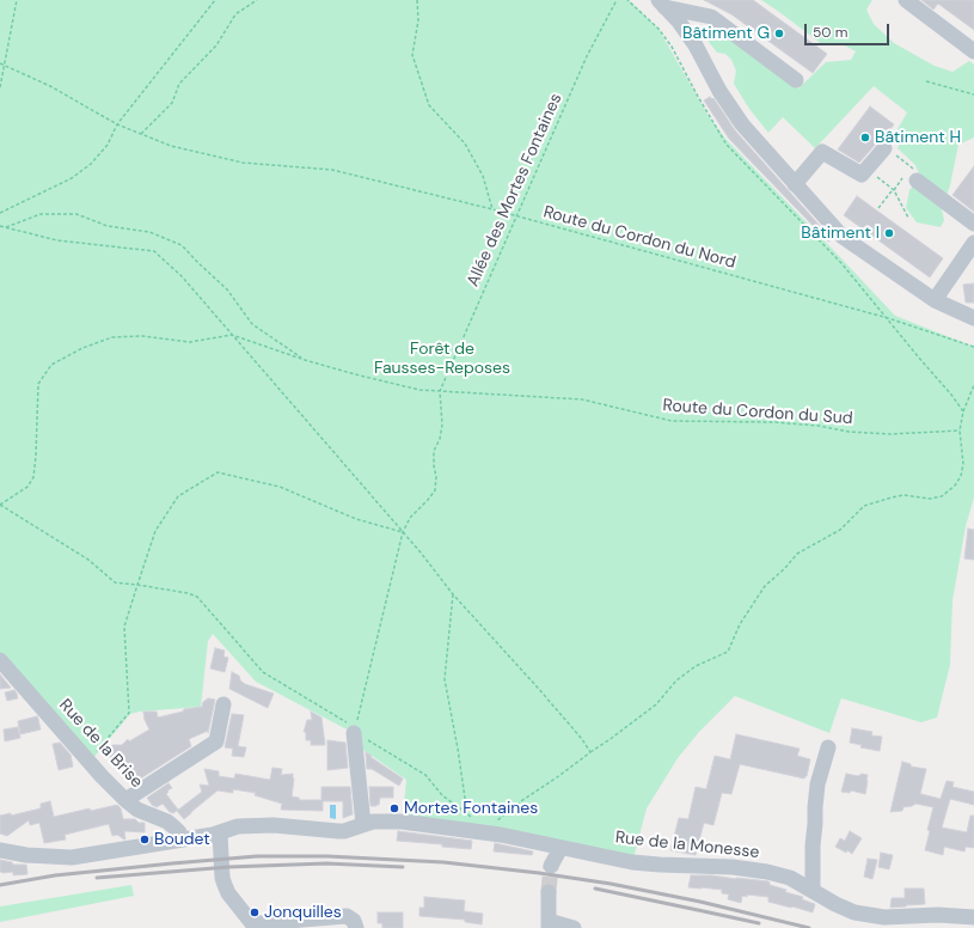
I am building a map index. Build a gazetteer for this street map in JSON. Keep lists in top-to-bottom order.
{
  "streets": {
    "street": ["Rue de la Brise", "Rue de la Monesse"],
    "path": ["Allée des Mortes Fontaines", "Route du Cordon du Nord", "Route du Cordon du Sud"]
  },
  "crossings": [
    ["Allée des Mortes Fontaines", "Route du Cordon du Nord"],
    ["Allée des Mortes Fontaines", "Route du Cordon du Sud"],
    ["Rue de la Brise", "Rue de la Monesse"]
  ],
  "parks": ["Forêt de Fausses-Reposes"],
  "places": [
    "Bâtiment G",
    "Bâtiment H",
    "Bâtiment I",
    "Mortes Fontaines",
    "Boudet",
    "Jonquilles"
  ],
  "scale_bar": "50 m"
}
